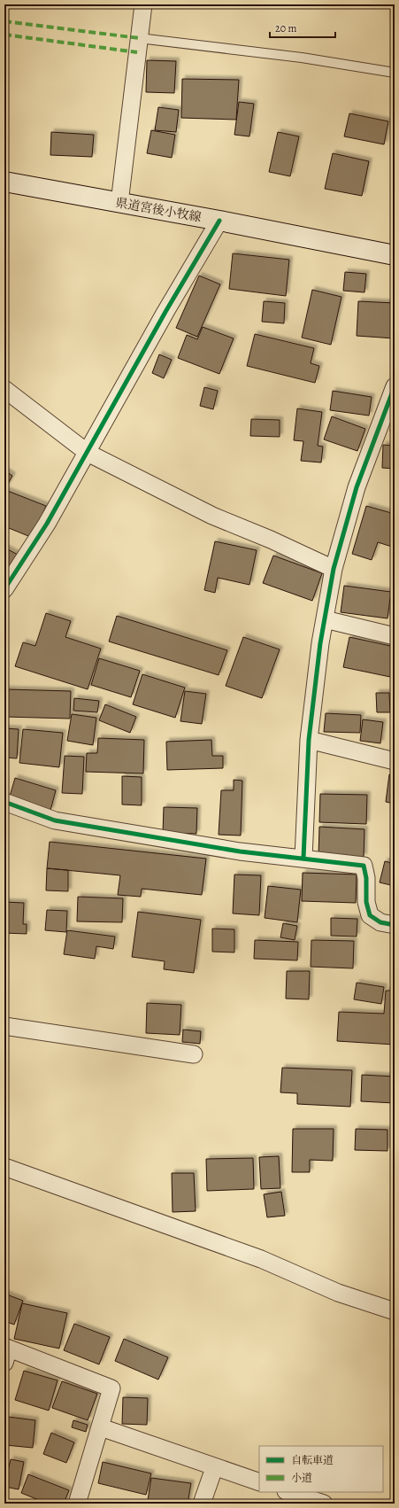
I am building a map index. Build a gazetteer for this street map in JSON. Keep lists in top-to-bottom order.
{
  "streets": {
    "main road": ["県道宮後小牧線"]
  },
  "legend": ["自転車道", "小道"],
  "scale_bar": "20 m"
}
